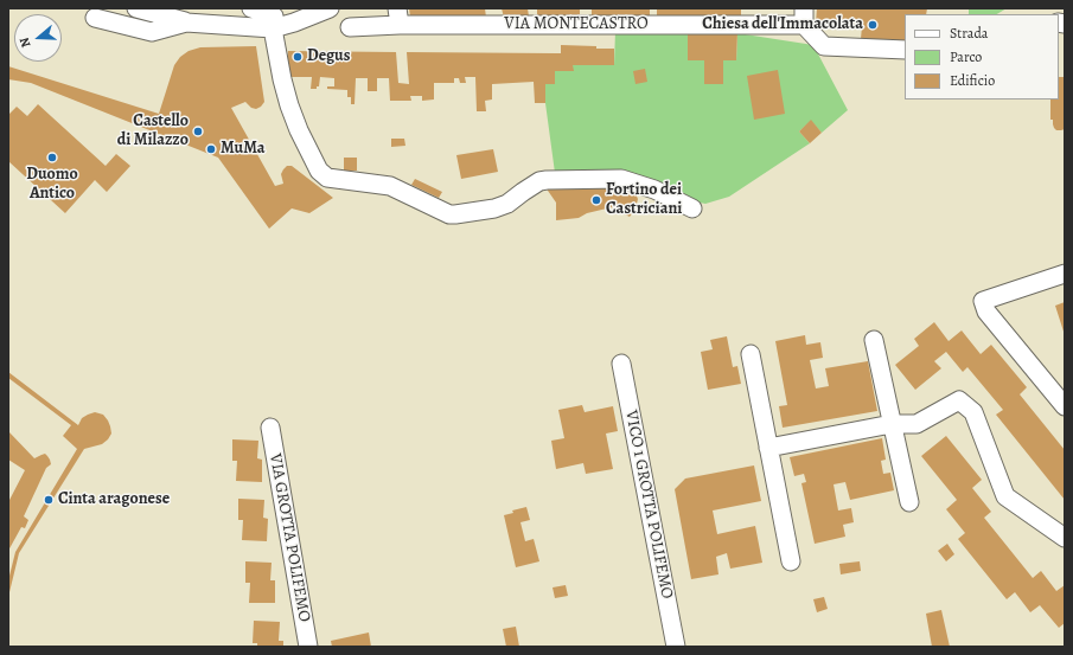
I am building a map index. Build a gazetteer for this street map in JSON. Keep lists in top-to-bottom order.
{
  "streets": {
    "street": ["VIA MONTECASTRO", "VICO 1 GROTTA POLIFEMO", "VIA GROTTA POLIFEMO"]
  },
  "places": [
    "Chiesa dell'Immacolata",
    "Degus",
    "Castello di Milazzo",
    "MuMa",
    "Duomo Antico",
    "Fortino dei Castriciani",
    "Cinta aragonese"
  ],
  "legend": ["Strada", "Parco", "Edificio"],
  "north": "left"
}
